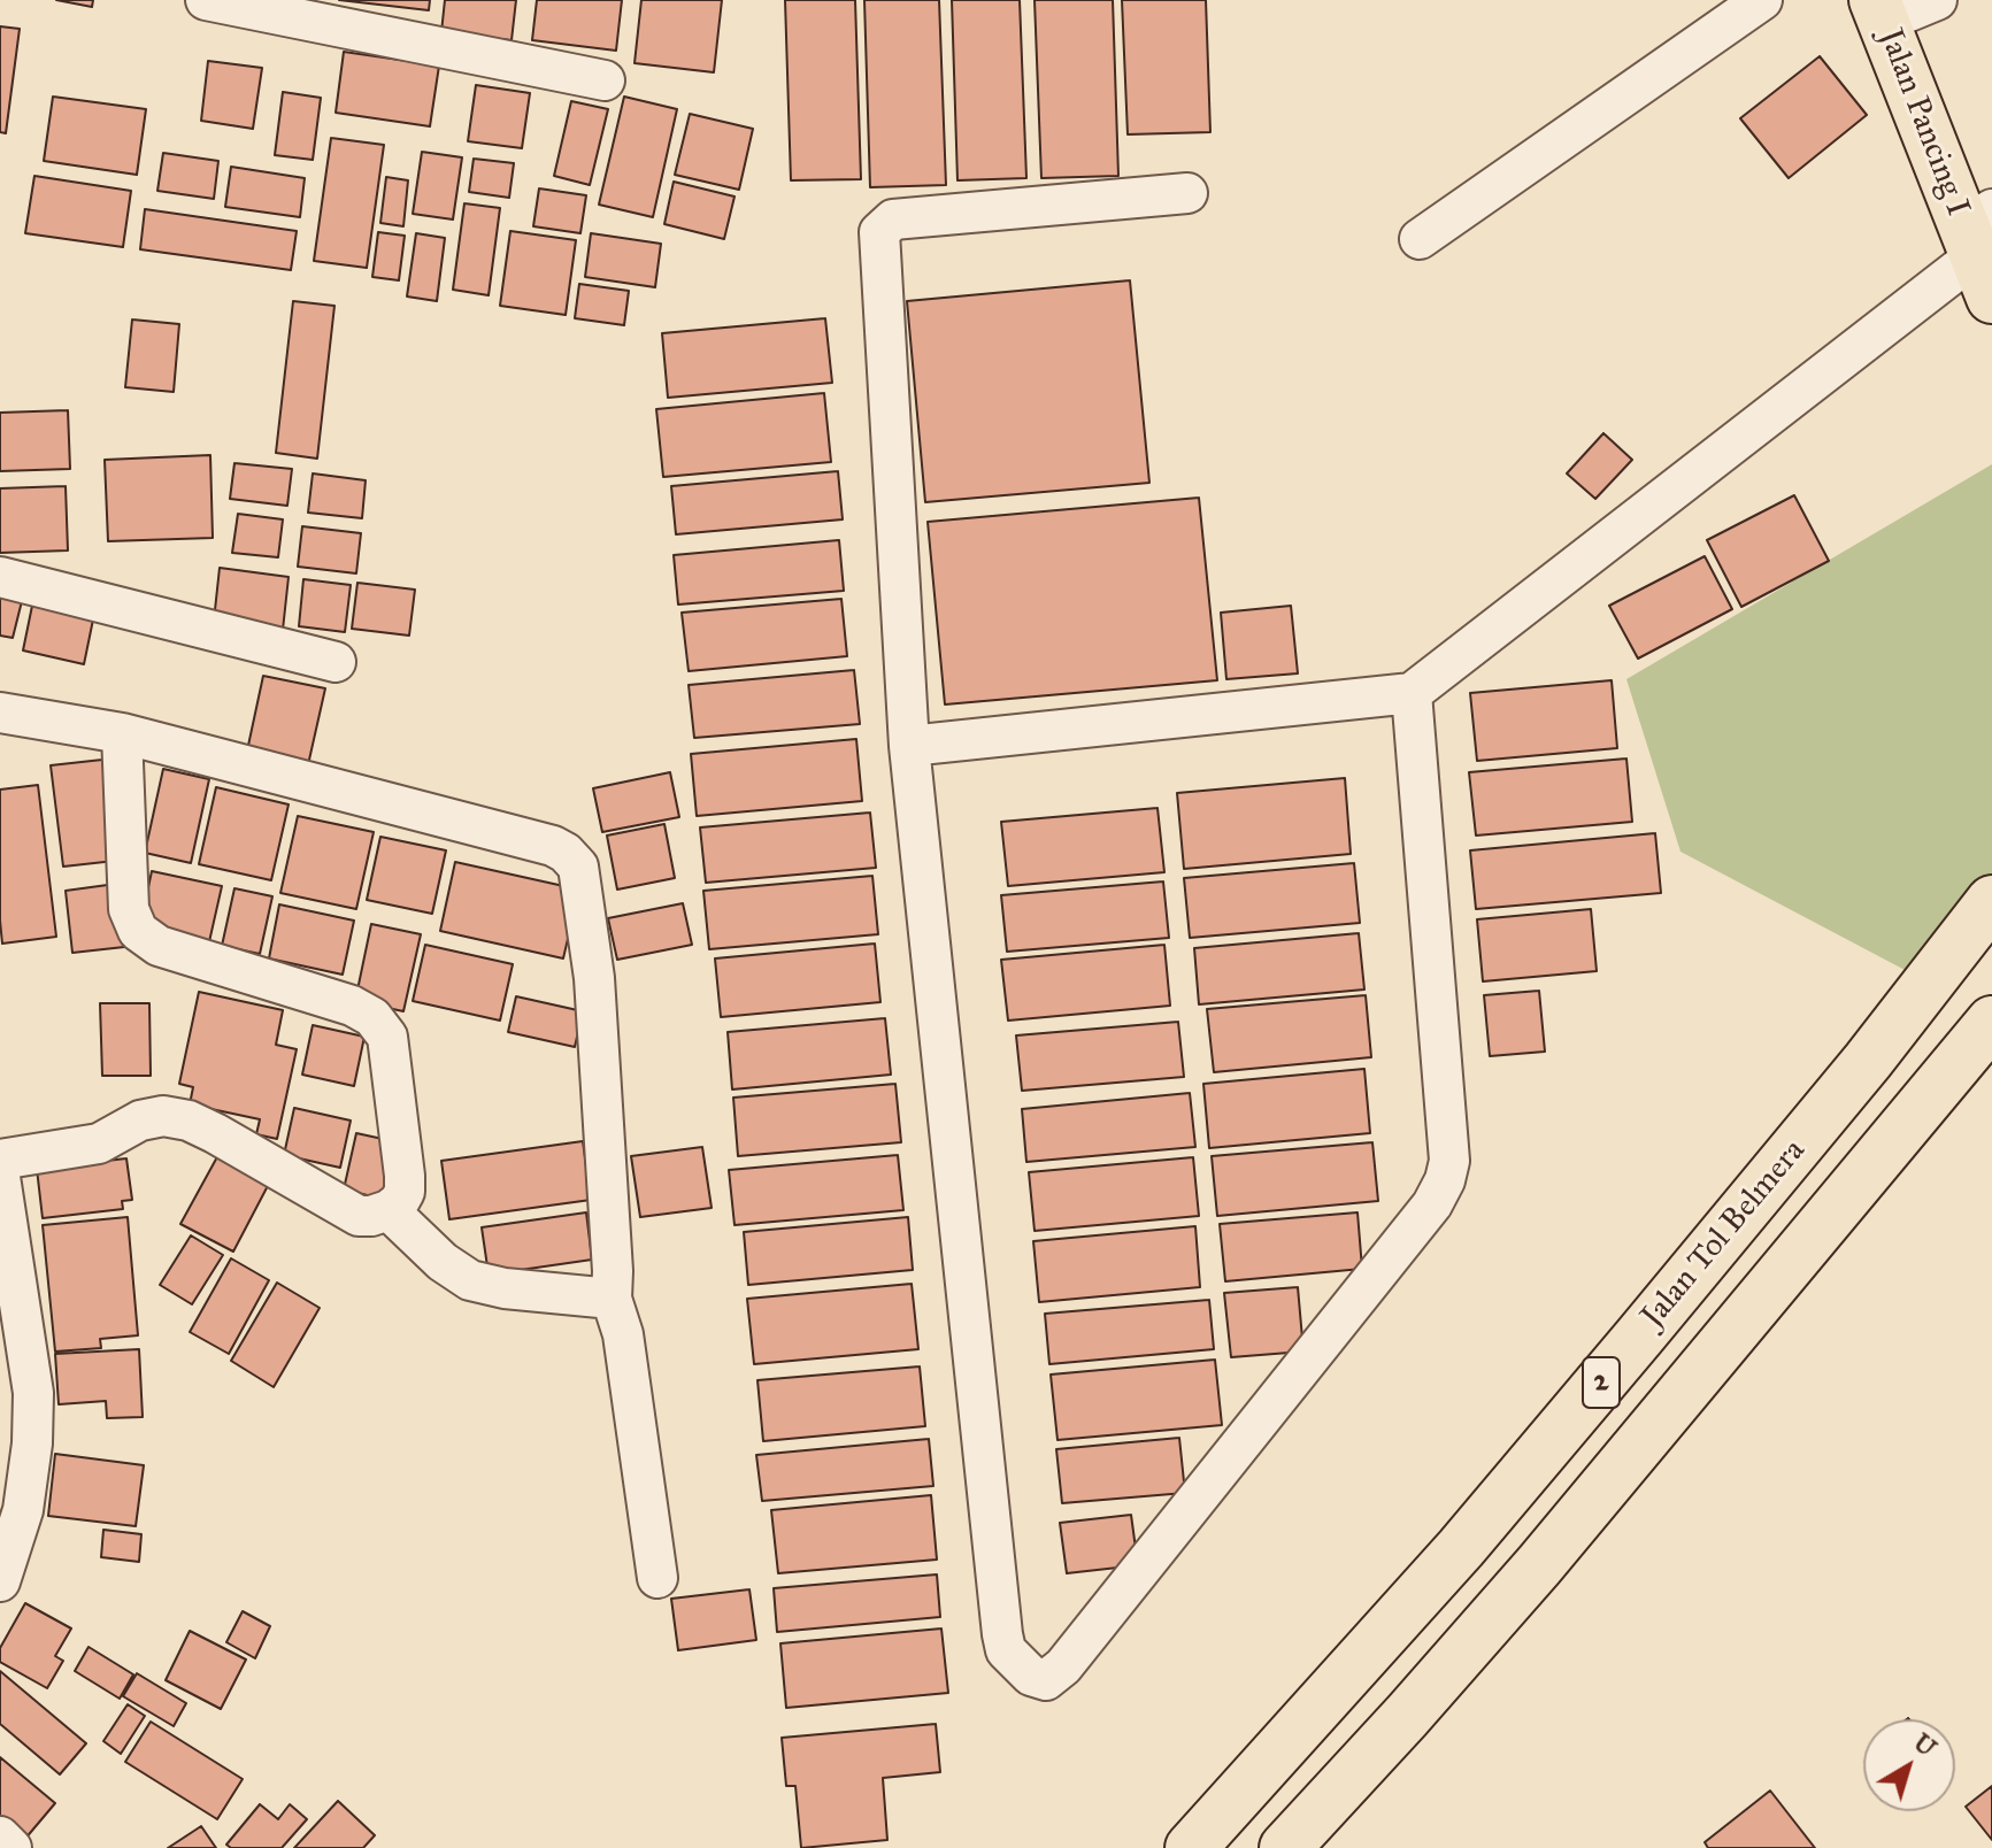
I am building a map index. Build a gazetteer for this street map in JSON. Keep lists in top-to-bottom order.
{
  "streets": {
    "main road": ["Jalan Pancing I", "Jalan Tol Belmera", "2"]
  },
  "north": "top right"
}
